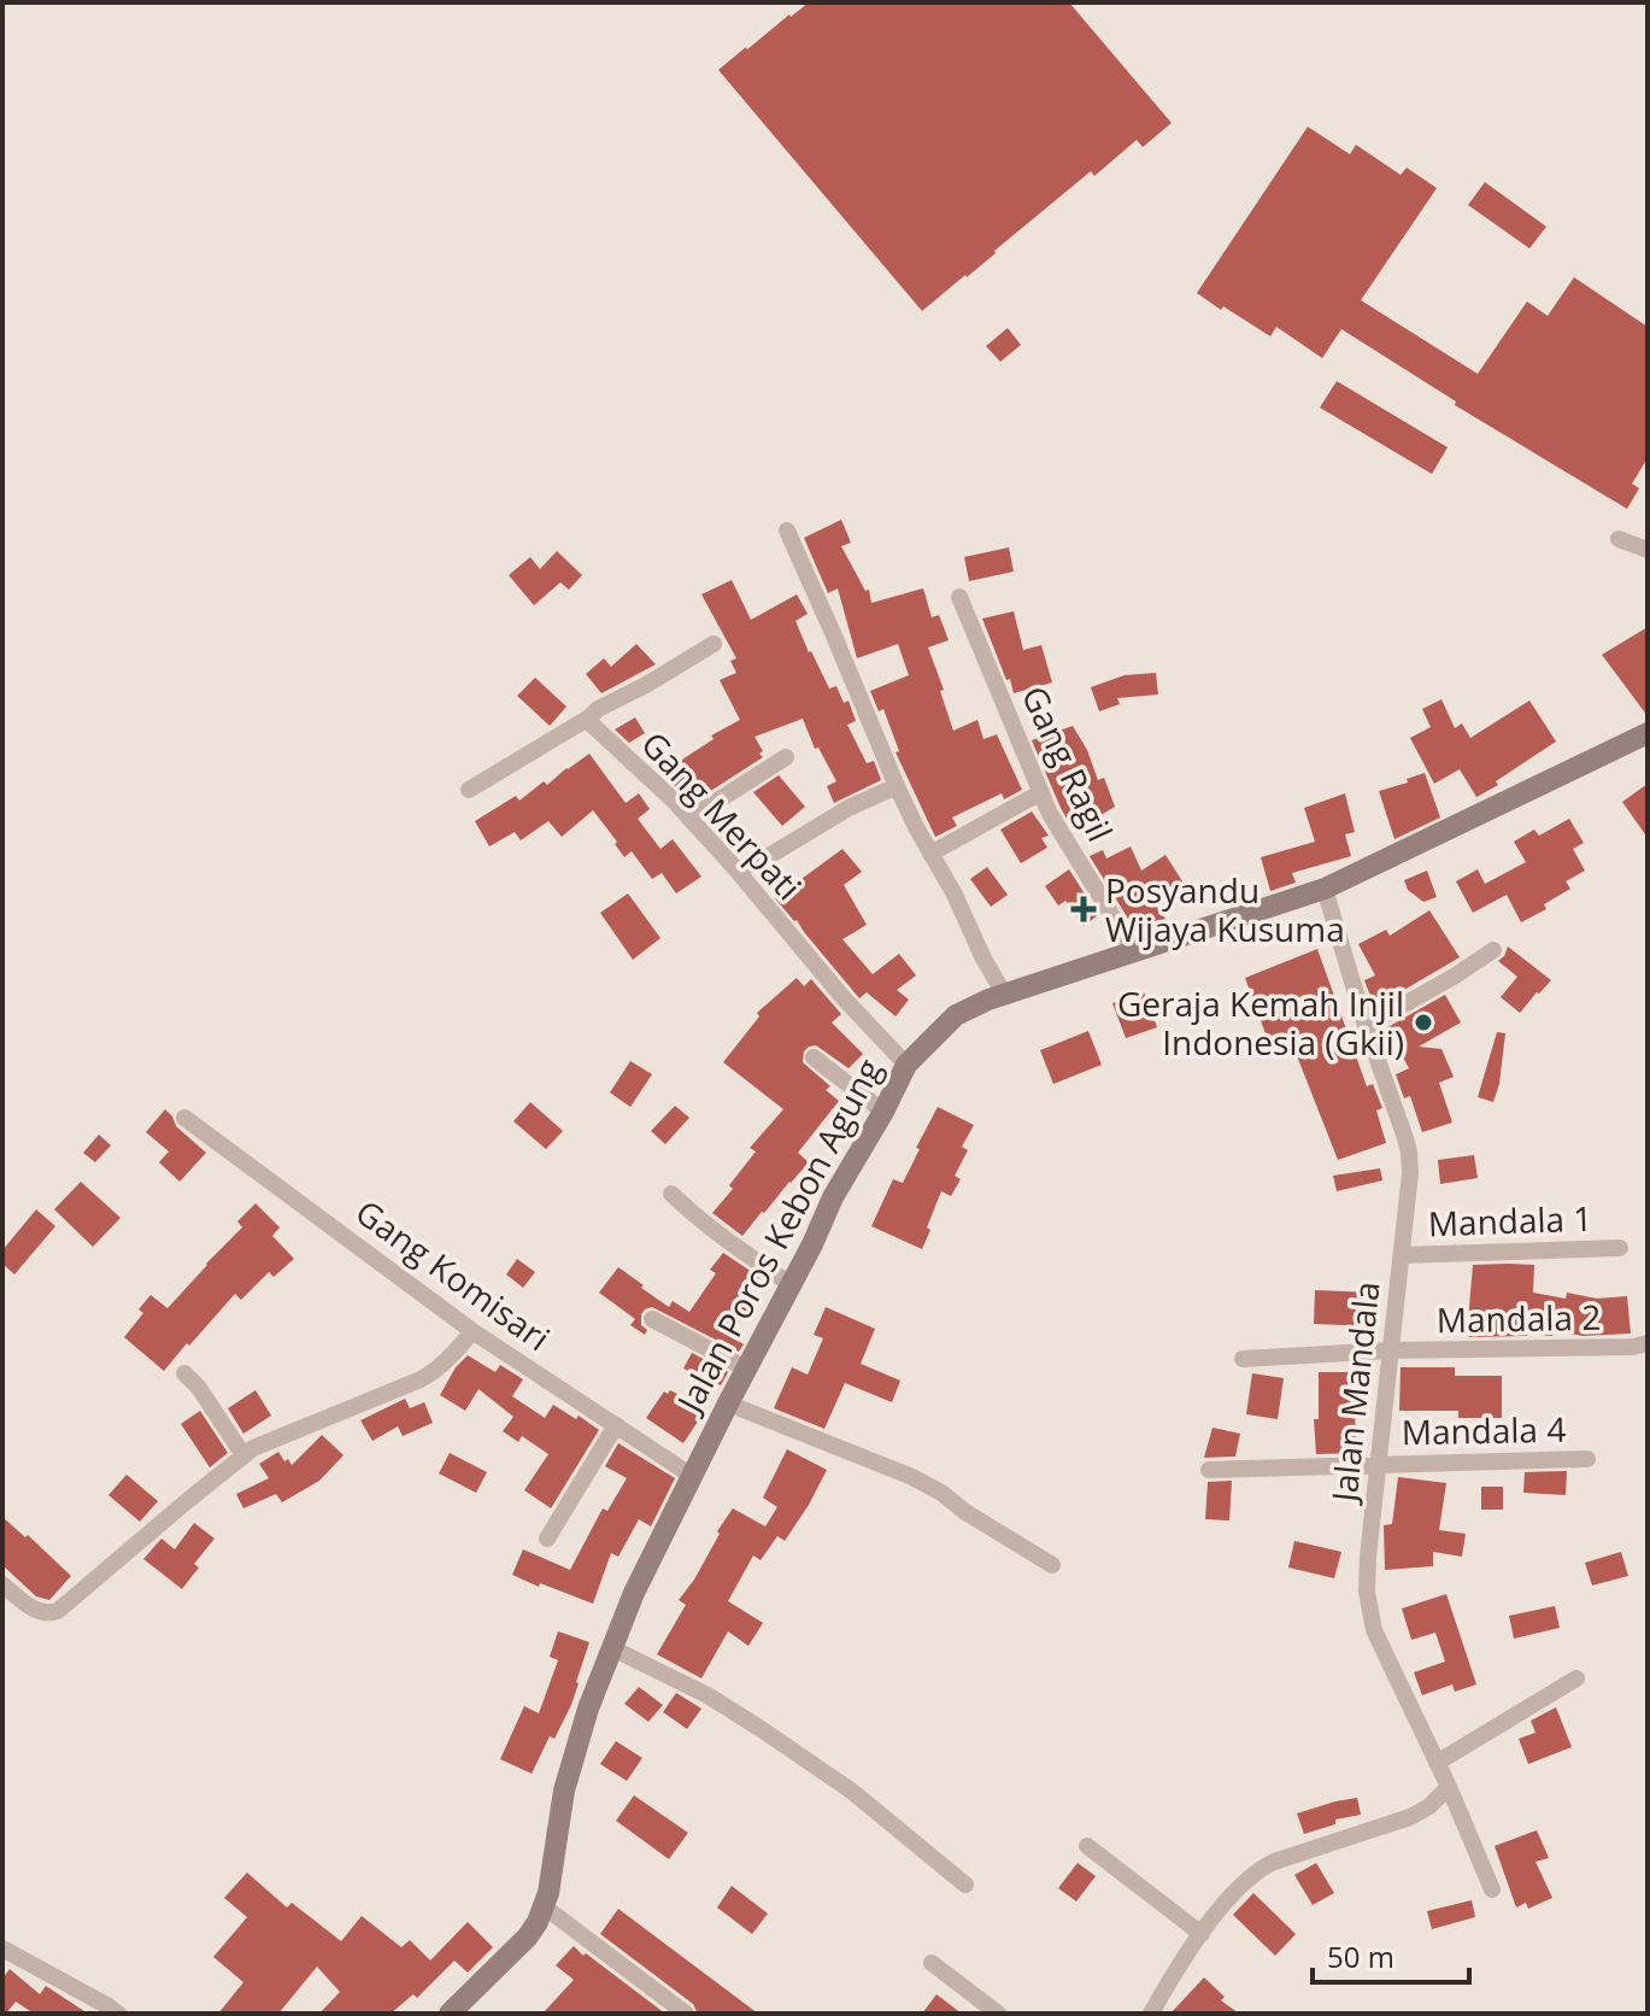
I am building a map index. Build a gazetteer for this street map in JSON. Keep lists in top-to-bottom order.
{
  "streets": {
    "main road": ["Jalan Poros Kebon Agung"],
    "street": [
      "Gang Ragil",
      "Gang Merpati",
      "Mandala 1",
      "Gang Komisari",
      "Mandala 2",
      "Jalan Mandala",
      "Mandala 4"
    ]
  },
  "crossings": [
    ["Gang Ragil", "Jalan Poros Kebon Agung"],
    ["Gang Merpati", "Jalan Poros Kebon Agung"],
    ["Mandala 1", "Jalan Mandala"],
    ["Jalan Poros Kebon Agung", "Gang Komisari"],
    ["Jalan Poros Kebon Agung", "Jalan Mandala"],
    ["Mandala 2", "Jalan Mandala"],
    ["Jalan Mandala", "Mandala 4"]
  ],
  "places": {
    "health": ["Posyandu Wijaya Kusuma"],
    "other": ["Geraja Kemah Injil Indonesia (Gkii)"]
  },
  "scale_bar": "50 m"
}
